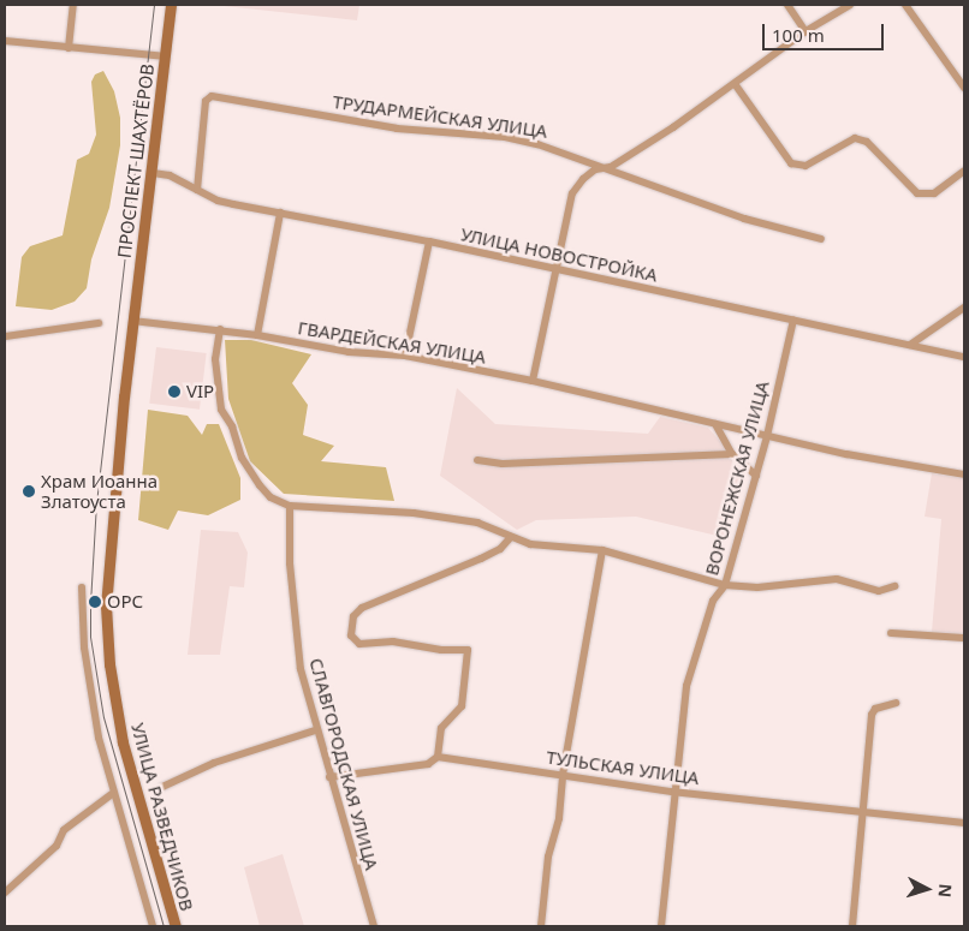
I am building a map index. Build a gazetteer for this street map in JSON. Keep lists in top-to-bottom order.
{
  "streets": {
    "main road": ["ПРОСПЕКТ ШАХТЁРОВ", "УЛИЦА РАЗВЕДЧИКОВ"],
    "street": [
      "ТРУДАРМЕЙСКАЯ УЛИЦА",
      "УЛИЦА НОВОСТРОЙКА",
      "ГВАРДЕЙСКАЯ УЛИЦА",
      "ВОРОНЕЖСКАЯ УЛИЦА",
      "СЛАВГОРОДСКАЯ УЛИЦА",
      "ТУЛЬСКАЯ УЛИЦА"
    ]
  },
  "crossings": [
    ["ТРУДАРМЕЙСКАЯ УЛИЦА", "УЛИЦА НОВОСТРОЙКА"],
    ["ПРОСПЕКТ ШАХТЁРОВ", "УЛИЦА НОВОСТРОЙКА"],
    ["ПРОСПЕКТ ШАХТЁРОВ", "ГВАРДЕЙСКАЯ УЛИЦА"],
    ["ПРОСПЕКТ ШАХТЁРОВ", "УЛИЦА РАЗВЕДЧИКОВ"],
    ["УЛИЦА НОВОСТРОЙКА", "ВОРОНЕЖСКАЯ УЛИЦА"],
    ["ГВАРДЕЙСКАЯ УЛИЦА", "ВОРОНЕЖСКАЯ УЛИЦА"],
    ["ГВАРДЕЙСКАЯ УЛИЦА", "УЛИЦА РАЗВЕДЧИКОВ"],
    ["ВОРОНЕЖСКАЯ УЛИЦА", "ТУЛЬСКАЯ УЛИЦА"],
    ["СЛАВГОРОДСКАЯ УЛИЦА", "ТУЛЬСКАЯ УЛИЦА"]
  ],
  "places": ["VIP", "Храм Иоанна Златоуста", "ОРС"],
  "scale_bar": "100 m",
  "north": "right"
}
